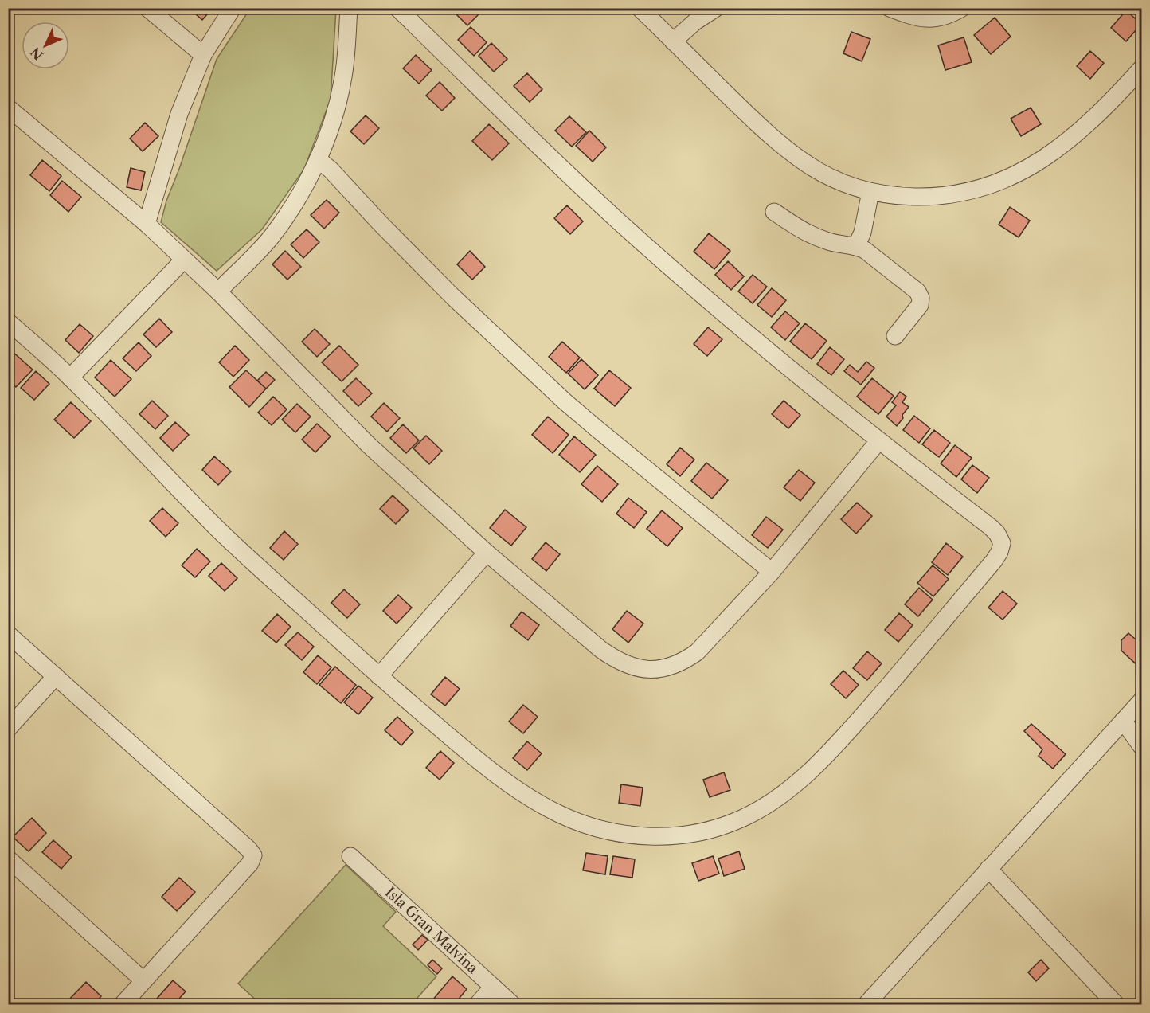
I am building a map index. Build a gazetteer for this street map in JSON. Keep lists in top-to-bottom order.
{
  "streets": {
    "street": ["Isla Gran Malvina"]
  },
  "north": "bottom left"
}
